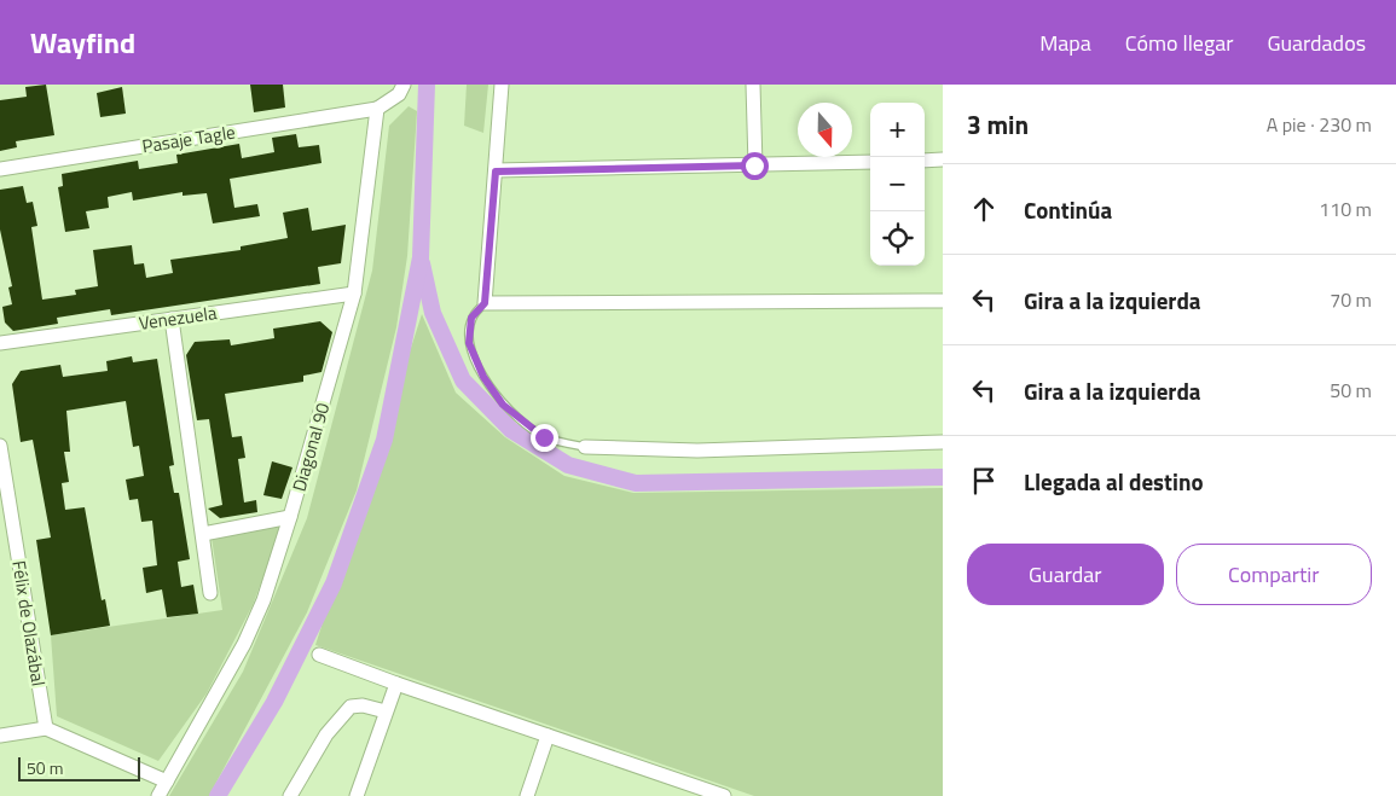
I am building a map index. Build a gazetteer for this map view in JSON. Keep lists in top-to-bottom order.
{
  "streets": {
    "street": [
      "Pasaje Tagle",
      "Venezuela",
      "Diagonal 90",
      "Félix de Olazábal"
    ]
  },
  "crossings": [
    ["Pasaje Tagle", "Diagonal 90"],
    ["Venezuela", "Diagonal 90"]
  ],
  "scale_bar": "50 m",
  "north": "bottom",
  "page": {
    "header": "Wayfind",
    "nav": ["Mapa", "Cómo llegar", "Guardados"],
    "heading": ["3 min", "A pie · 230 m"],
    "map_buttons": ["+", "−"],
    "list": [
      ["Continúa", "110 m"],
      ["Gira a la izquierda", "70 m"],
      ["Gira a la izquierda", "50 m"],
      "Llegada al destino"
    ],
    "buttons": ["Guardar", "Compartir"],
    "scale": "50 m"
  }
}
